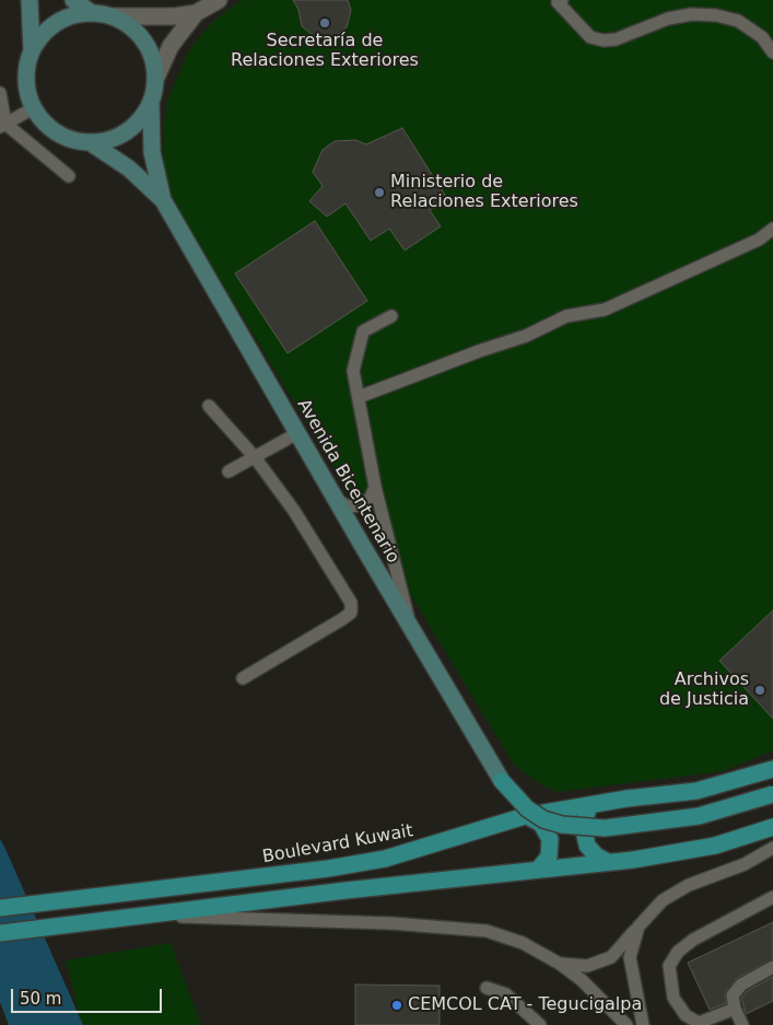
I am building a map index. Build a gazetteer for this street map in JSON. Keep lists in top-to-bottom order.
{
  "streets": {
    "main road": ["Boulevard Kuwait"],
    "street": ["Avenida Bicentenario"]
  },
  "places": [
    "Secretaría de Relaciones Exteriores",
    "Ministerio de Relaciones Exteriores",
    "Archivos de Justicia",
    "CEMCOL CAT - Tegucigalpa"
  ],
  "scale_bar": "50 m"
}
